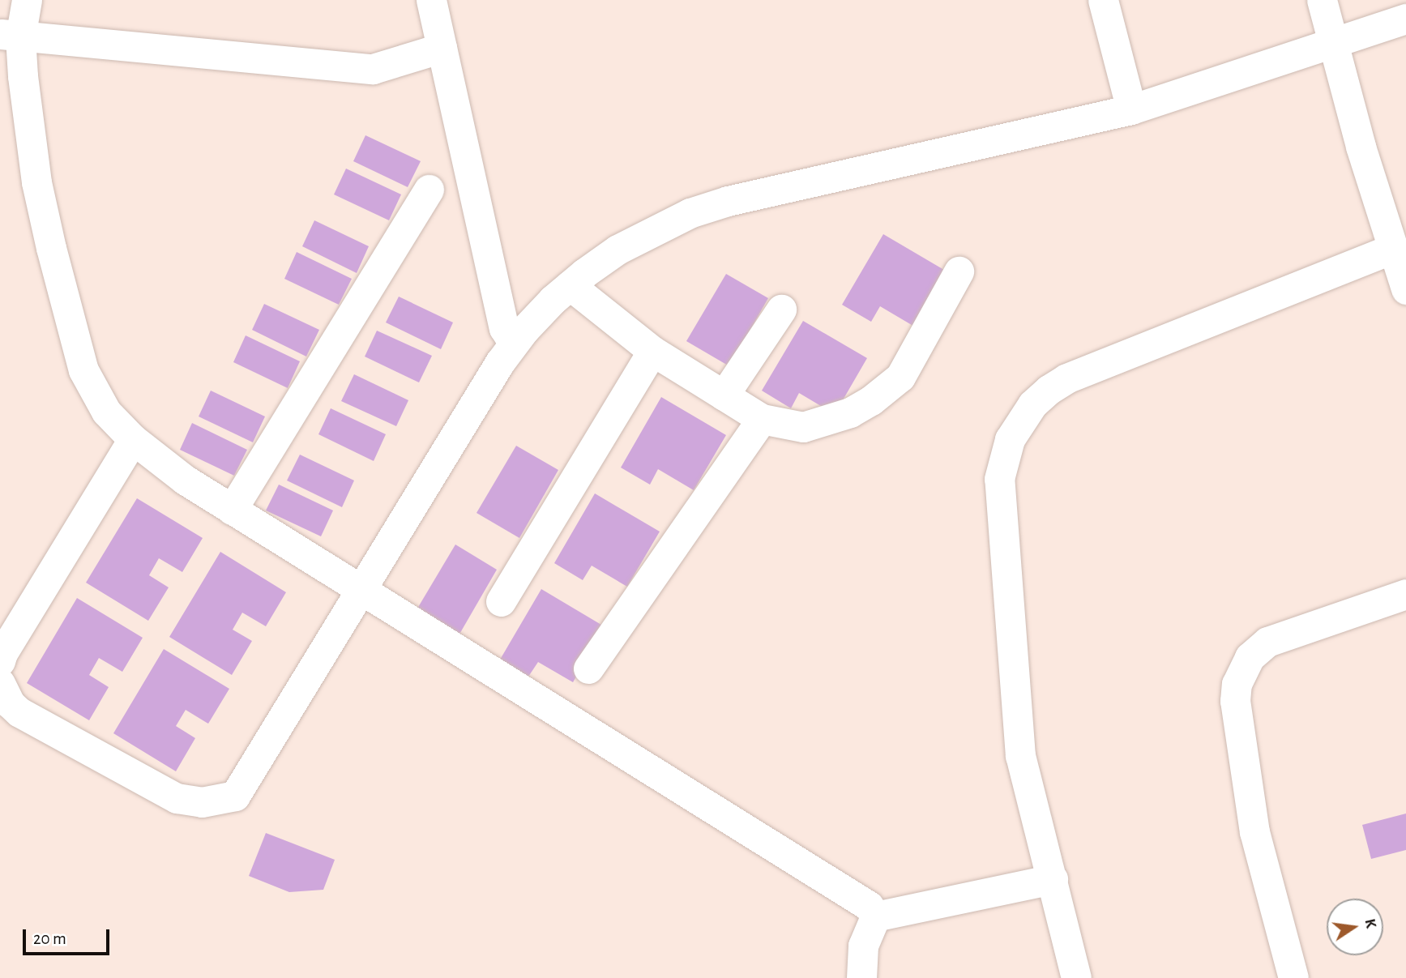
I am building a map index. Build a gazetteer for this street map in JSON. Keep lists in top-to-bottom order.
{
  "scale_bar": "20 m",
  "north": "right"
}
